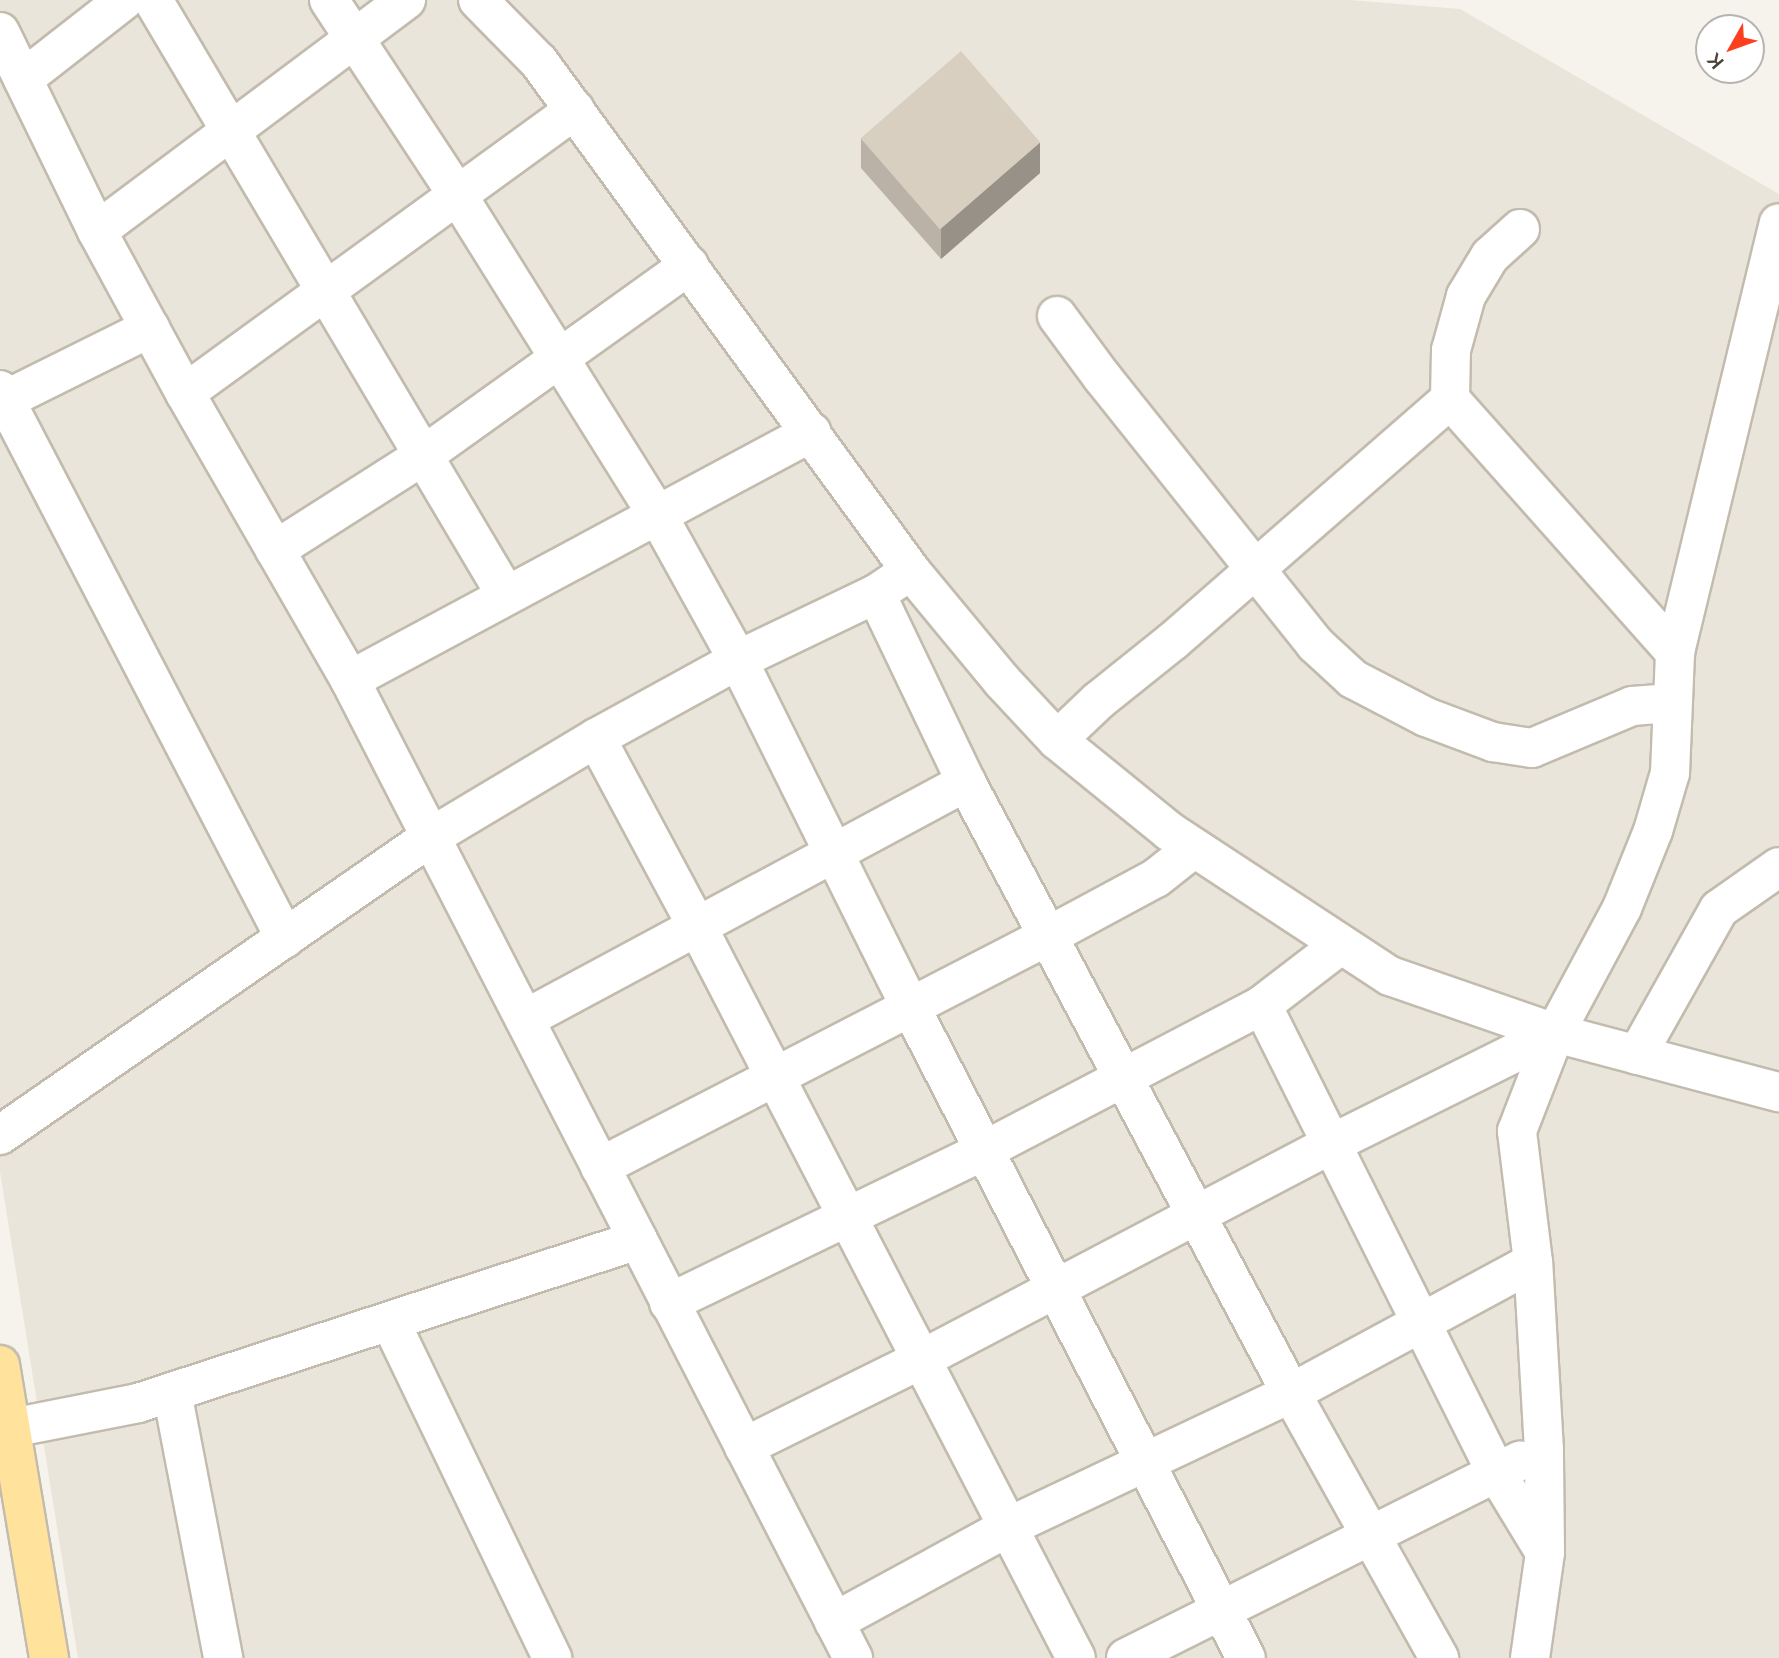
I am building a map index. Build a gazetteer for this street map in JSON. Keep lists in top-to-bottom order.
{
  "north": "bottom left"
}
